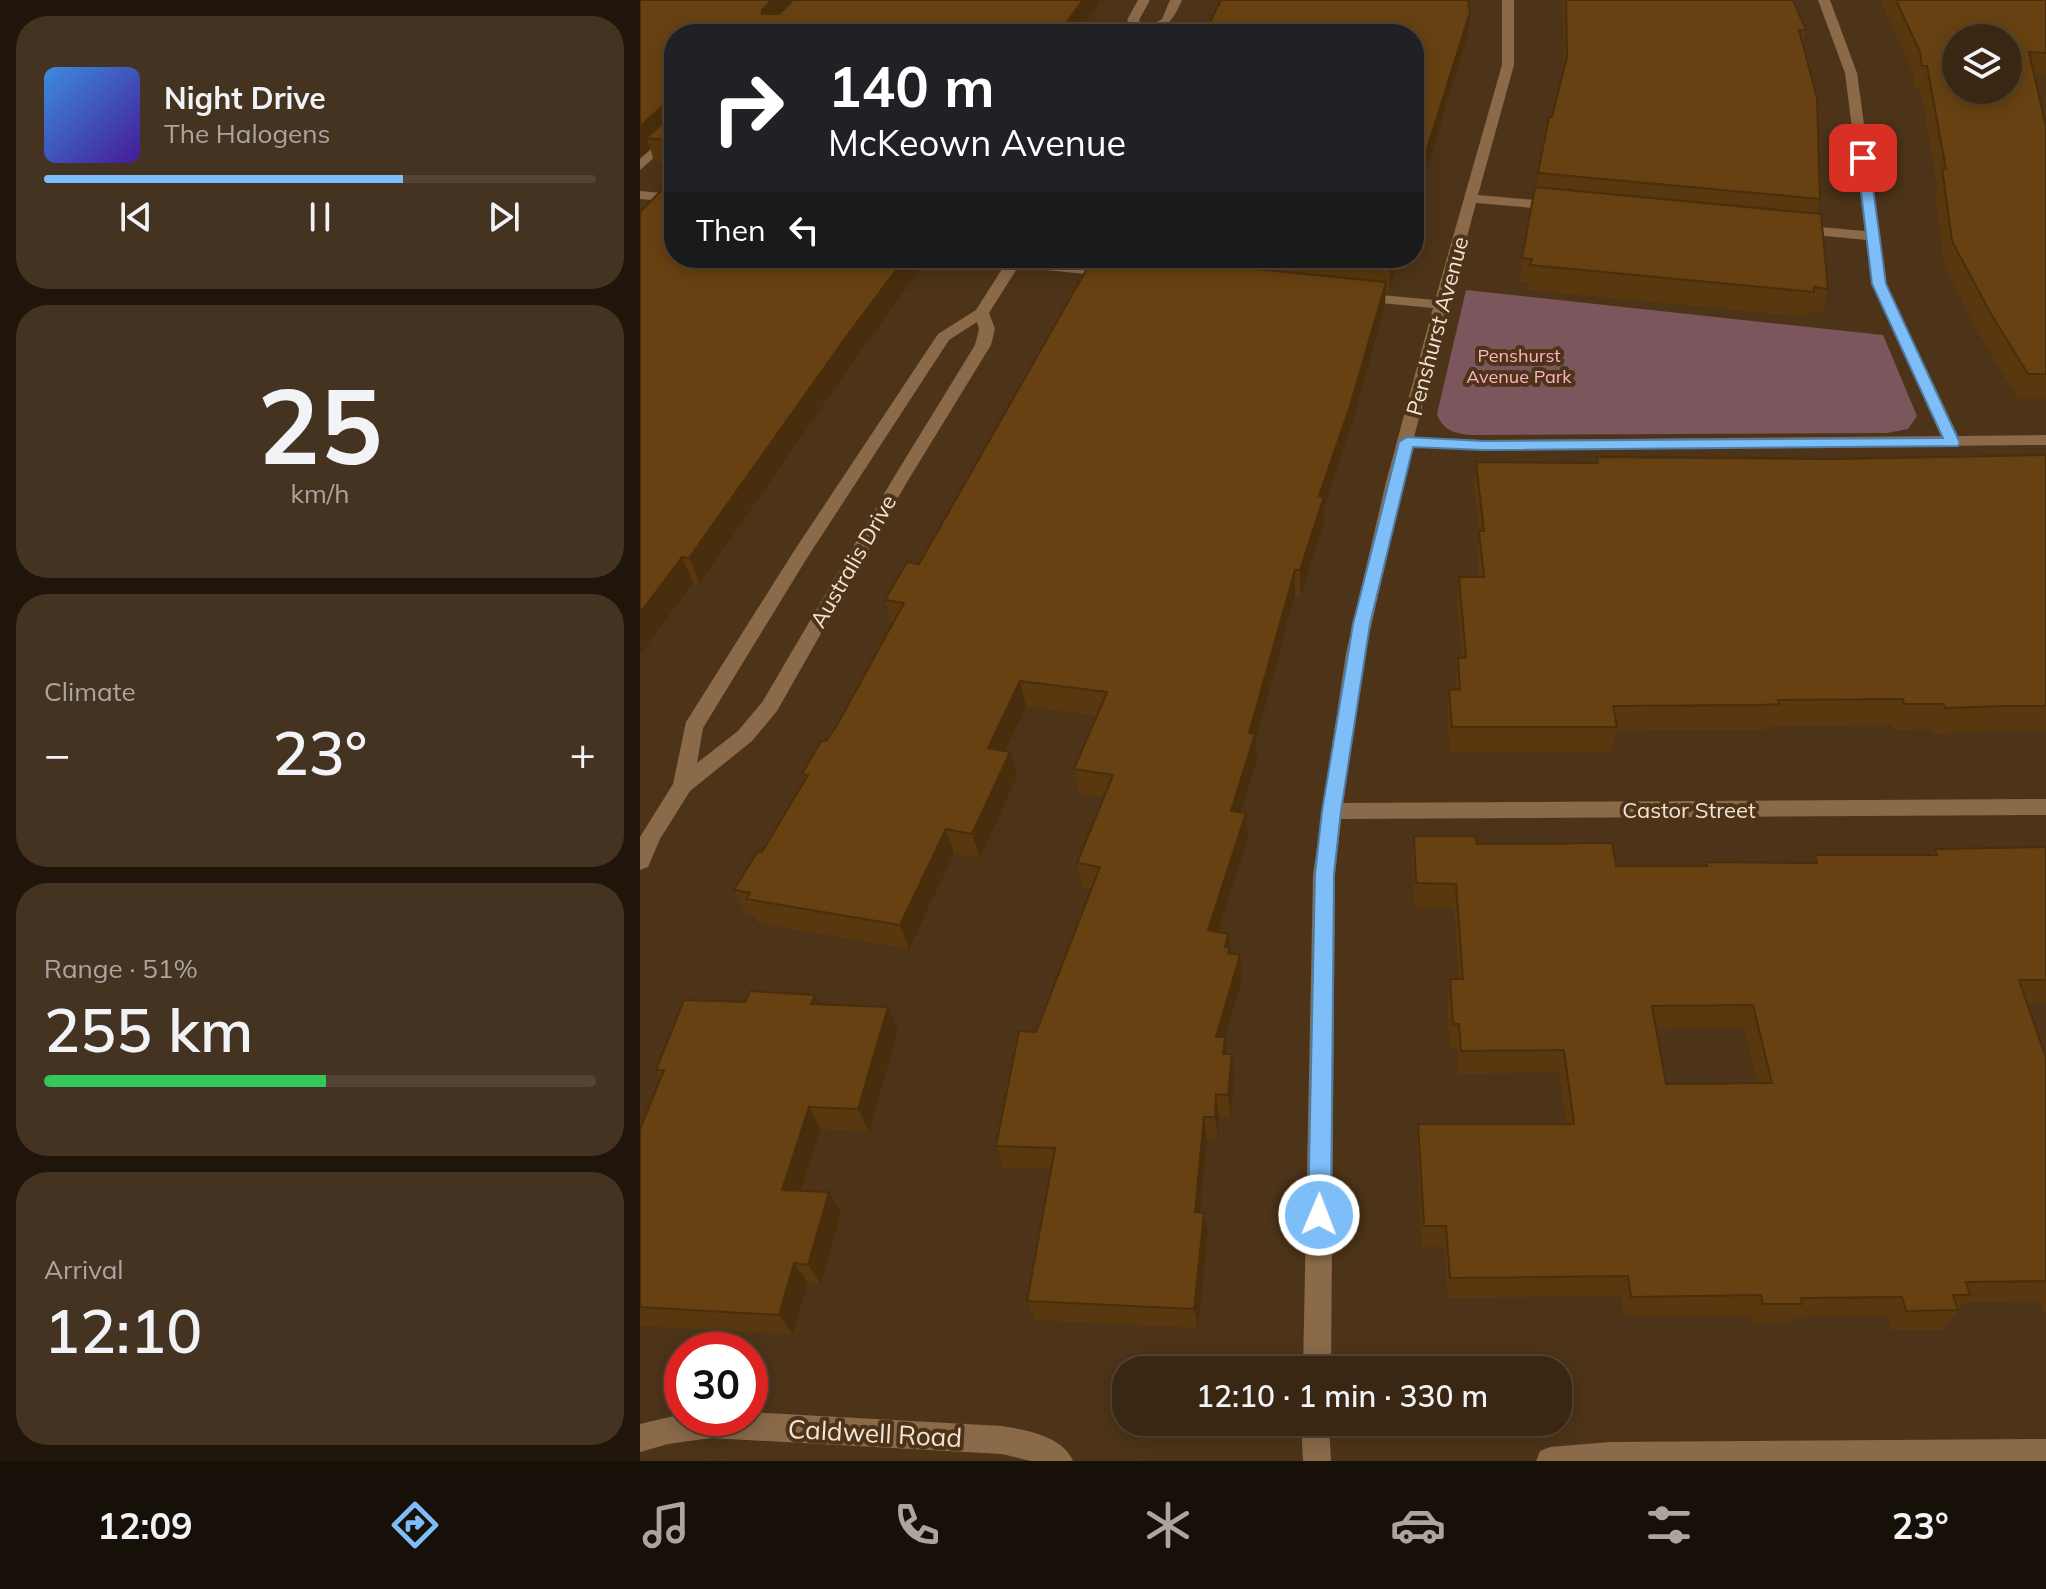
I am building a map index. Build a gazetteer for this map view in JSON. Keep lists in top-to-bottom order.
{
  "streets": {
    "street": [
      "Penshurst Avenue",
      "Australis Drive",
      "Castor Street",
      "Caldwell Road"
    ]
  },
  "crossings": [
    ["Penshurst Avenue", "Castor Street"]
  ],
  "parks": ["Penshurst Avenue Park"],
  "page": {
    "turn": ["140 m", "McKeown Avenue"],
    "song": ["Night Drive", "The Halogens"],
    "then": "Then",
    "tile": [
      ["25", "km/h"],
      "Climate",
      ["Range · 51%", "255 km"],
      ["Arrival", "12:10"]
    ],
    "heat": ["−", "23°", "+"],
    "limit": "30",
    "trip": "12:10 · 1 min · 330 m",
    "tabs": ["12:09", "23°"]
  }
}
